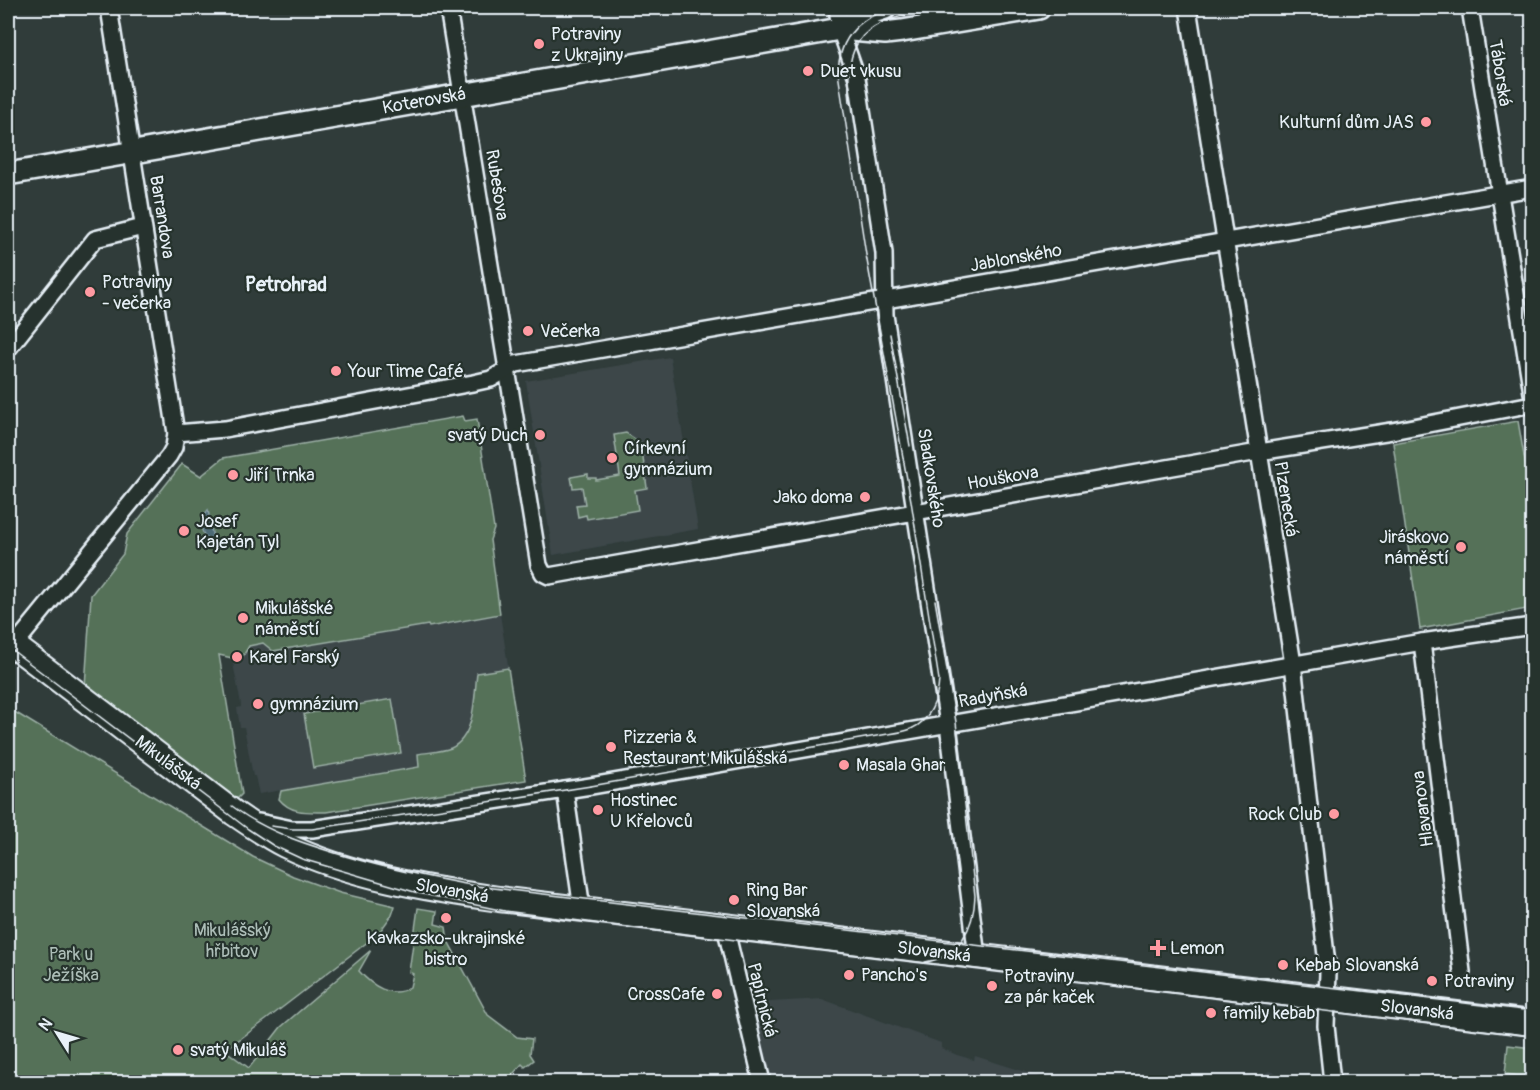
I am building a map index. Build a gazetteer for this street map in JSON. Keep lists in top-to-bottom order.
{
  "streets": {
    "main road": ["Mikulášská", "Slovanská"],
    "street": [
      "Táborská",
      "Koterovská",
      "Rubešova",
      "Barrandova",
      "Jablonského",
      "Sladkovského",
      "Houškova",
      "Plzenecká",
      "Radyňská",
      "Hlavanova",
      "Papírnická"
    ]
  },
  "crossings": [
    ["Táborská", "Jablonského"],
    ["Koterovská", "Rubešova"],
    ["Koterovská", "Barrandova"],
    ["Koterovská", "Sladkovského"],
    ["Rubešova", "Jablonského"],
    ["Rubešova", "Houškova"],
    ["Jablonského", "Sladkovského"],
    ["Jablonského", "Houškova"],
    ["Jablonského", "Plzenecká"],
    ["Sladkovského", "Houškova"],
    ["Sladkovského", "Radyňská"],
    ["Sladkovského", "Slovanská"],
    ["Houškova", "Plzenecká"],
    ["Plzenecká", "Radyňská"],
    ["Plzenecká", "Slovanská"],
    ["Radyňská", "Hlavanova"],
    ["Mikulášská", "Slovanská"],
    ["Slovanská", "Papírnická"]
  ],
  "districts": ["Petrohrad"],
  "parks": ["Mikulášský hřbitov", "Park u Ježíška"],
  "places": {
    "other": [
      "Potraviny z Ukrajiny",
      "Duet vkusu",
      "Kulturní dům JAS",
      "Potraviny - večerka",
      "Večerka",
      "Your Time Café",
      "svatý Duch",
      "Církevní gymnázium",
      "Jiří Trnka",
      "Jako doma",
      "Josef Kajetán Tyl",
      "Jiráskovo náměstí",
      "Mikulášské náměstí",
      "Karel Farský",
      "gymnázium",
      "Pizzeria & Restaurant Mikulášská",
      "Masala Ghar",
      "Hostinec U Křelovců",
      "Rock Club",
      "Ring Bar Slovanská",
      "Kavkazsko-ukrajinské bistro",
      "Kebab Slovanská",
      "Pancho's",
      "Potraviny",
      "Potraviny za pár kaček",
      "CrossCafe",
      "family kebab",
      "svatý Mikuláš"
    ],
    "health": ["Lemon"]
  },
  "north": "top left"
}
